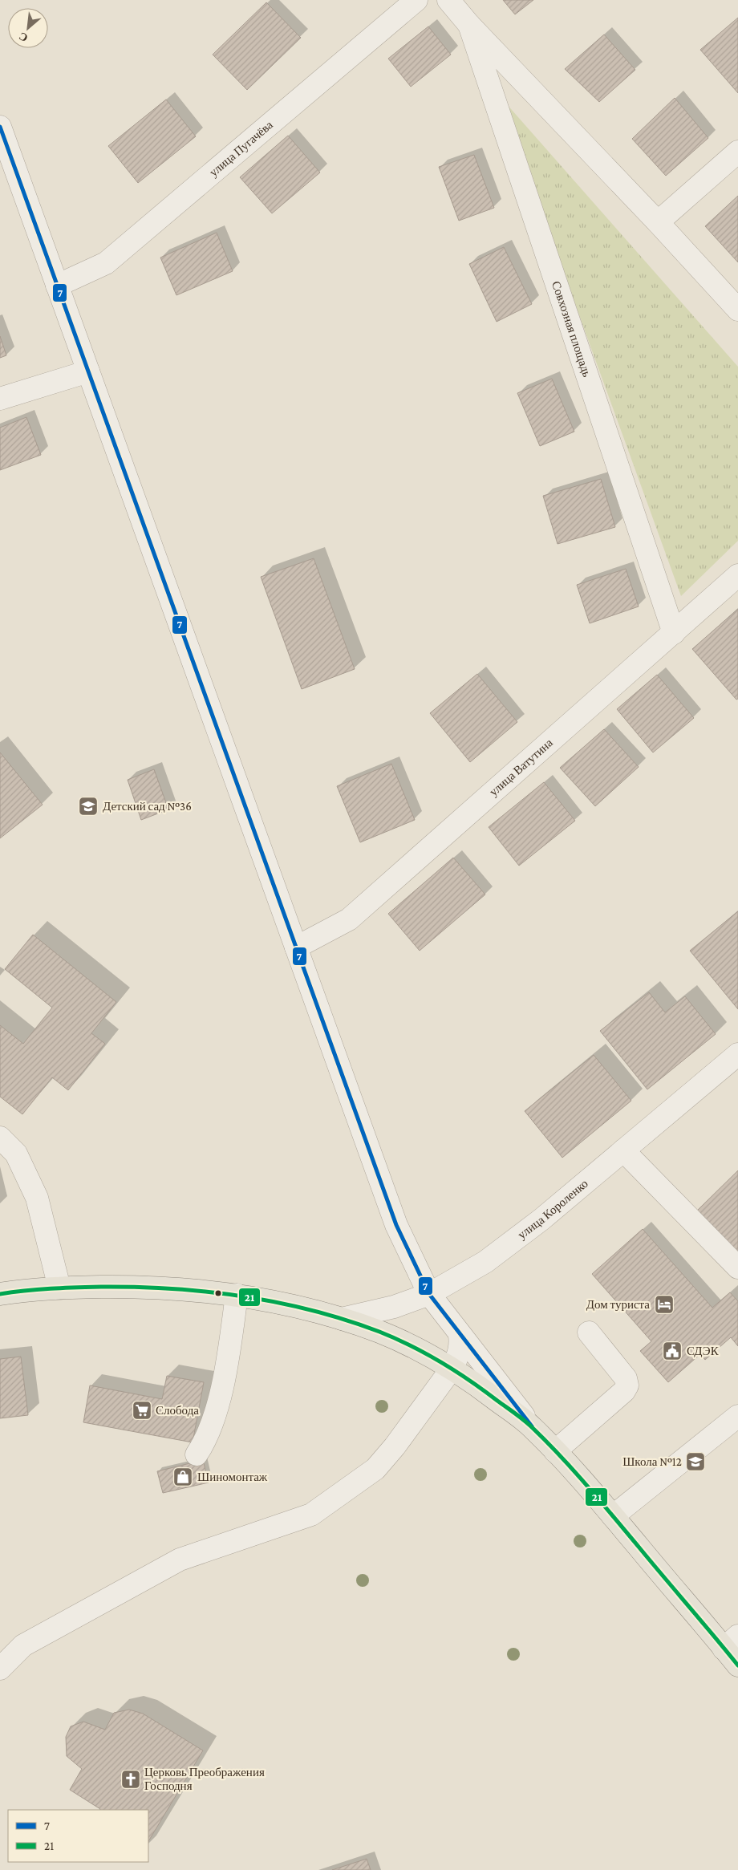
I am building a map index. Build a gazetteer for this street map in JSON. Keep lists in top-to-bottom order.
{
  "streets": {
    "street": [
      "улица Пугачёва",
      "Совхозная площадь",
      "улица Ватутина",
      "улица Короленко"
    ]
  },
  "crossings": [
    ["Совхозная площадь", "улица Ватутина"]
  ],
  "places": {
    "school or university": ["Детский сад №36", "Школа №12"],
    "hotel": ["Дом туриста"],
    "public building": ["СДЭК"],
    "supermarket": ["Слобода"],
    "shop": ["Шиномонтаж"],
    "church": ["Церковь Преображения Господня"]
  },
  "lines": ["transit line 7", "transit line 21"],
  "legend": ["7", "21"],
  "north": "bottom left"
}
